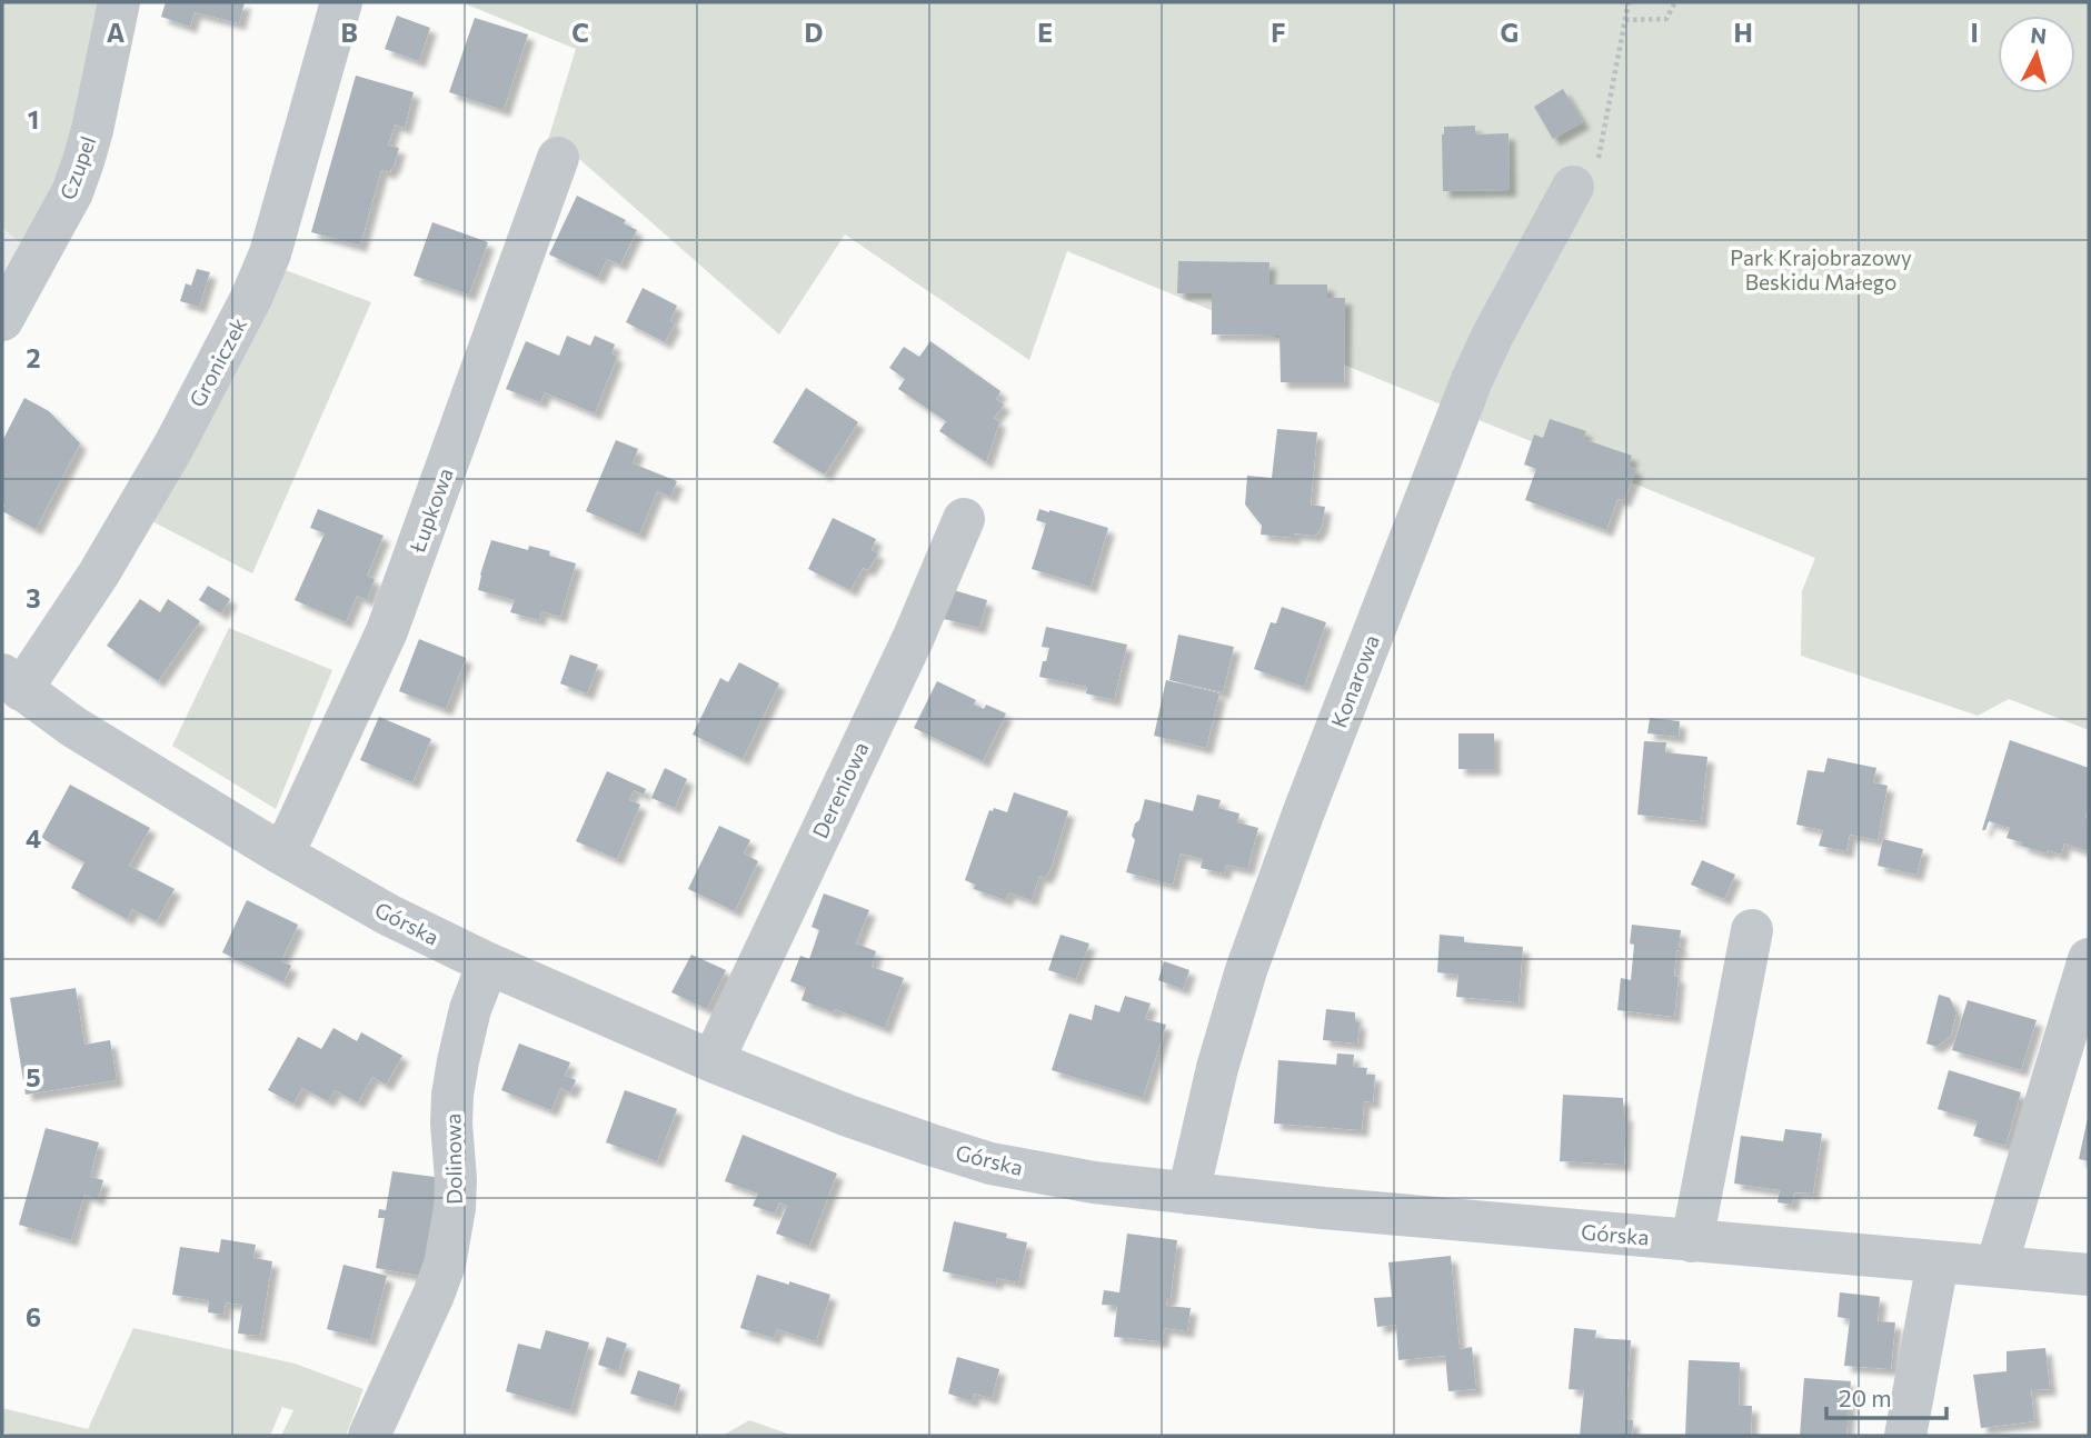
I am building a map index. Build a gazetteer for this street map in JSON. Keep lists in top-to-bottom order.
{
  "streets": {
    "street": [
      "Czupel",
      "Groniczek",
      "Łupkowa",
      "Konarowa",
      "Dereniowa",
      "Górska",
      "Dolinowa"
    ]
  },
  "crossings": [
    ["Groniczek", "Górska"],
    ["Łupkowa", "Górska"],
    ["Konarowa", "Górska"],
    ["Dereniowa", "Górska"],
    ["Górska", "Dolinowa"]
  ],
  "parks": ["Park Krajobrazowy Beskidu Małego"],
  "scale_bar": "20 m",
  "north": "top",
  "grid": {
    "columns": [
      "A",
      "B",
      "C",
      "D",
      "E",
      "F",
      "G",
      "H",
      "I"
    ],
    "rows": [
      "1",
      "2",
      "3",
      "4",
      "5",
      "6"
    ]
  }
}
